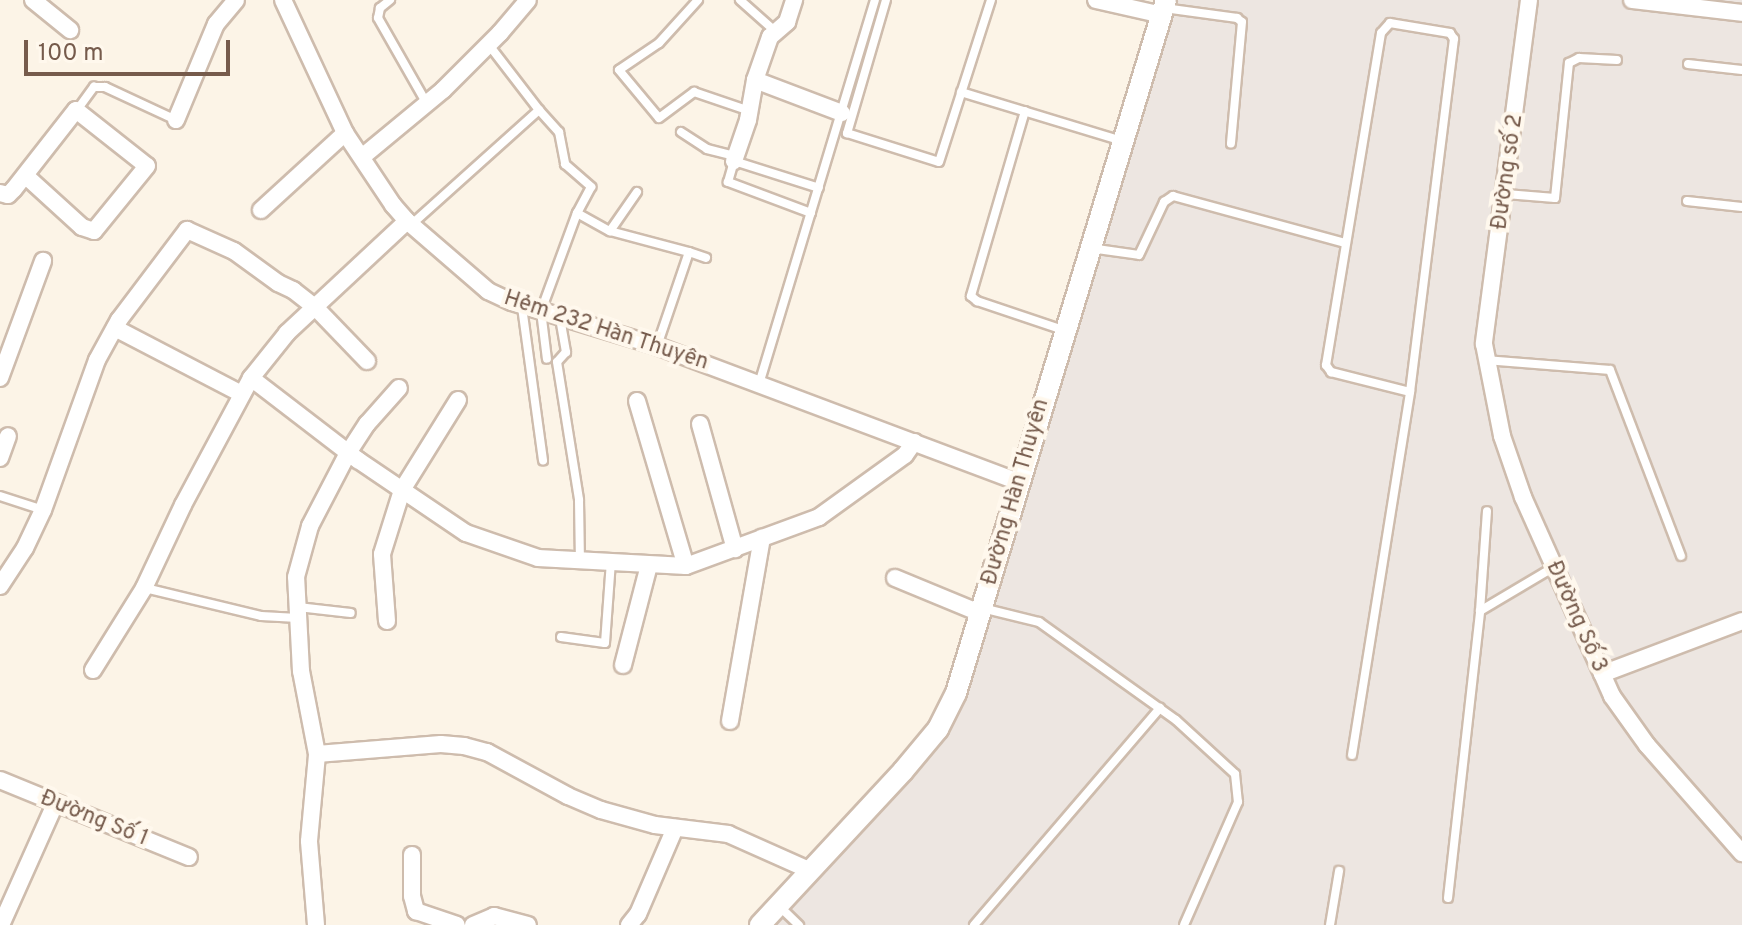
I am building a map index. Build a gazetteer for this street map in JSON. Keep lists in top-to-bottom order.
{
  "streets": {
    "street": [
      "Đường số 2",
      "Hẻm 232 Hàn Thuyên",
      "Đường Hàn Thuyên",
      "Đường Số 3",
      "Đường Số 1"
    ]
  },
  "crossings": [
    ["Đường số 2", "Đường Số 3"],
    ["Hẻm 232 Hàn Thuyên", "Đường Hàn Thuyên"]
  ],
  "scale_bar": "100 m"
}
